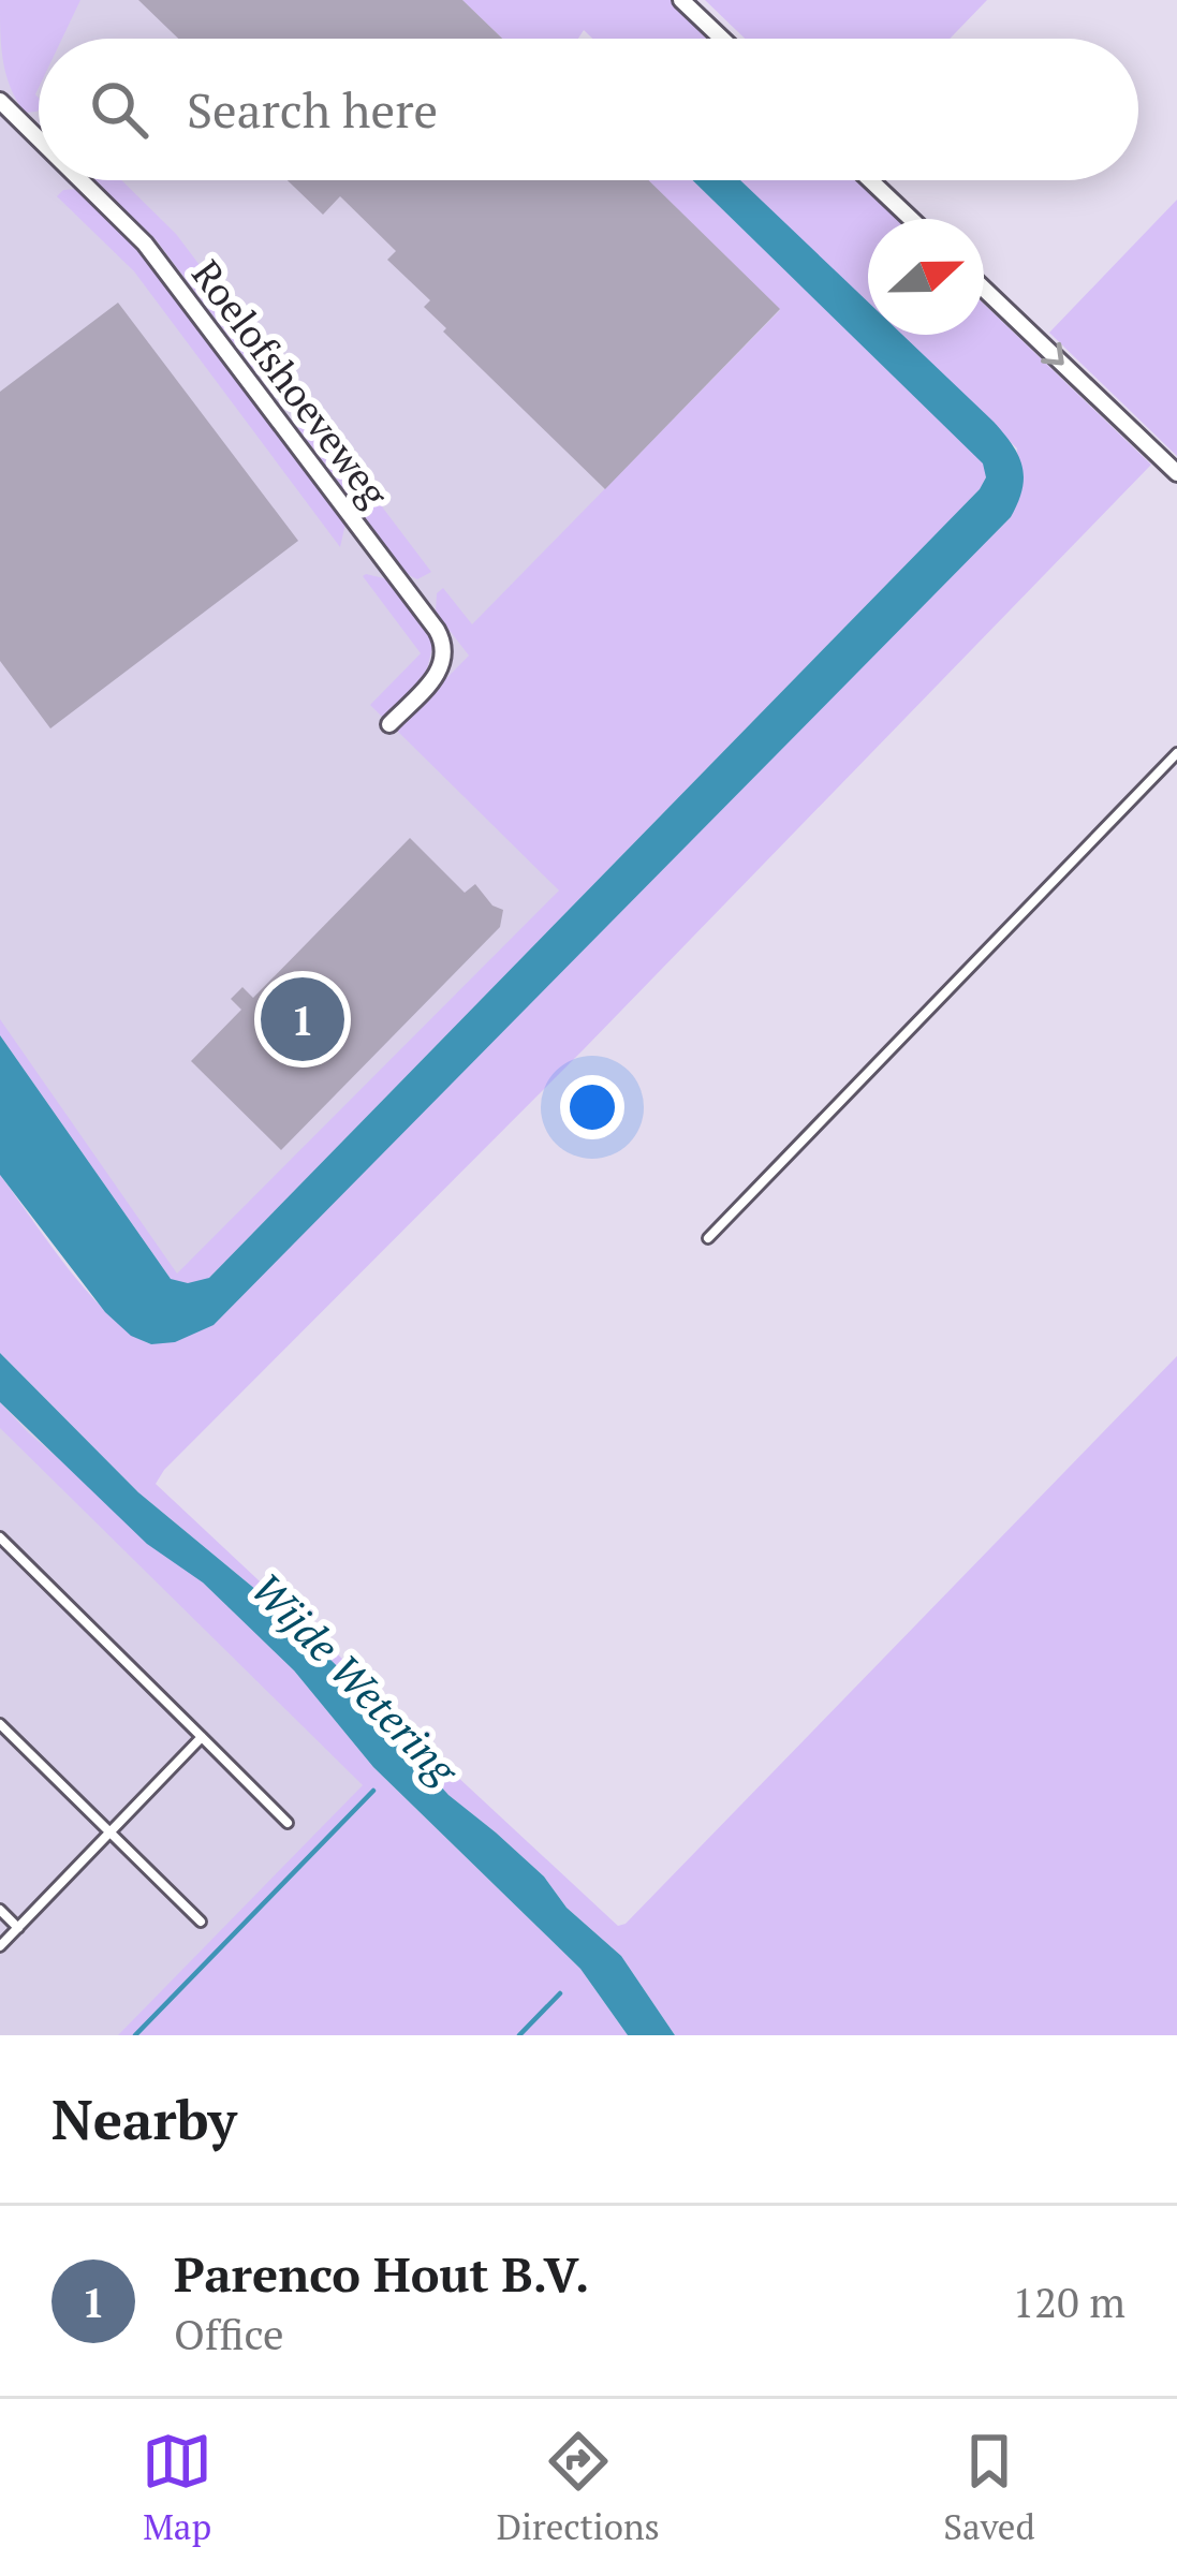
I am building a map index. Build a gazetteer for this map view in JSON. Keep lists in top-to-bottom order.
{
  "streets": {
    "street": ["Roelofshoeveweg"]
  },
  "water": ["Wijde Wetering"],
  "north": "right",
  "page": {
    "search": "Search here",
    "pins": "1",
    "heading": "Nearby",
    "list": [
      {
        "mark": "1",
        "name": "Parenco Hout B.V.",
        "note": "Office",
        "value": "120 m"
      }
    ],
    "nav": ["Map", "Directions", "Saved"]
  }
}
